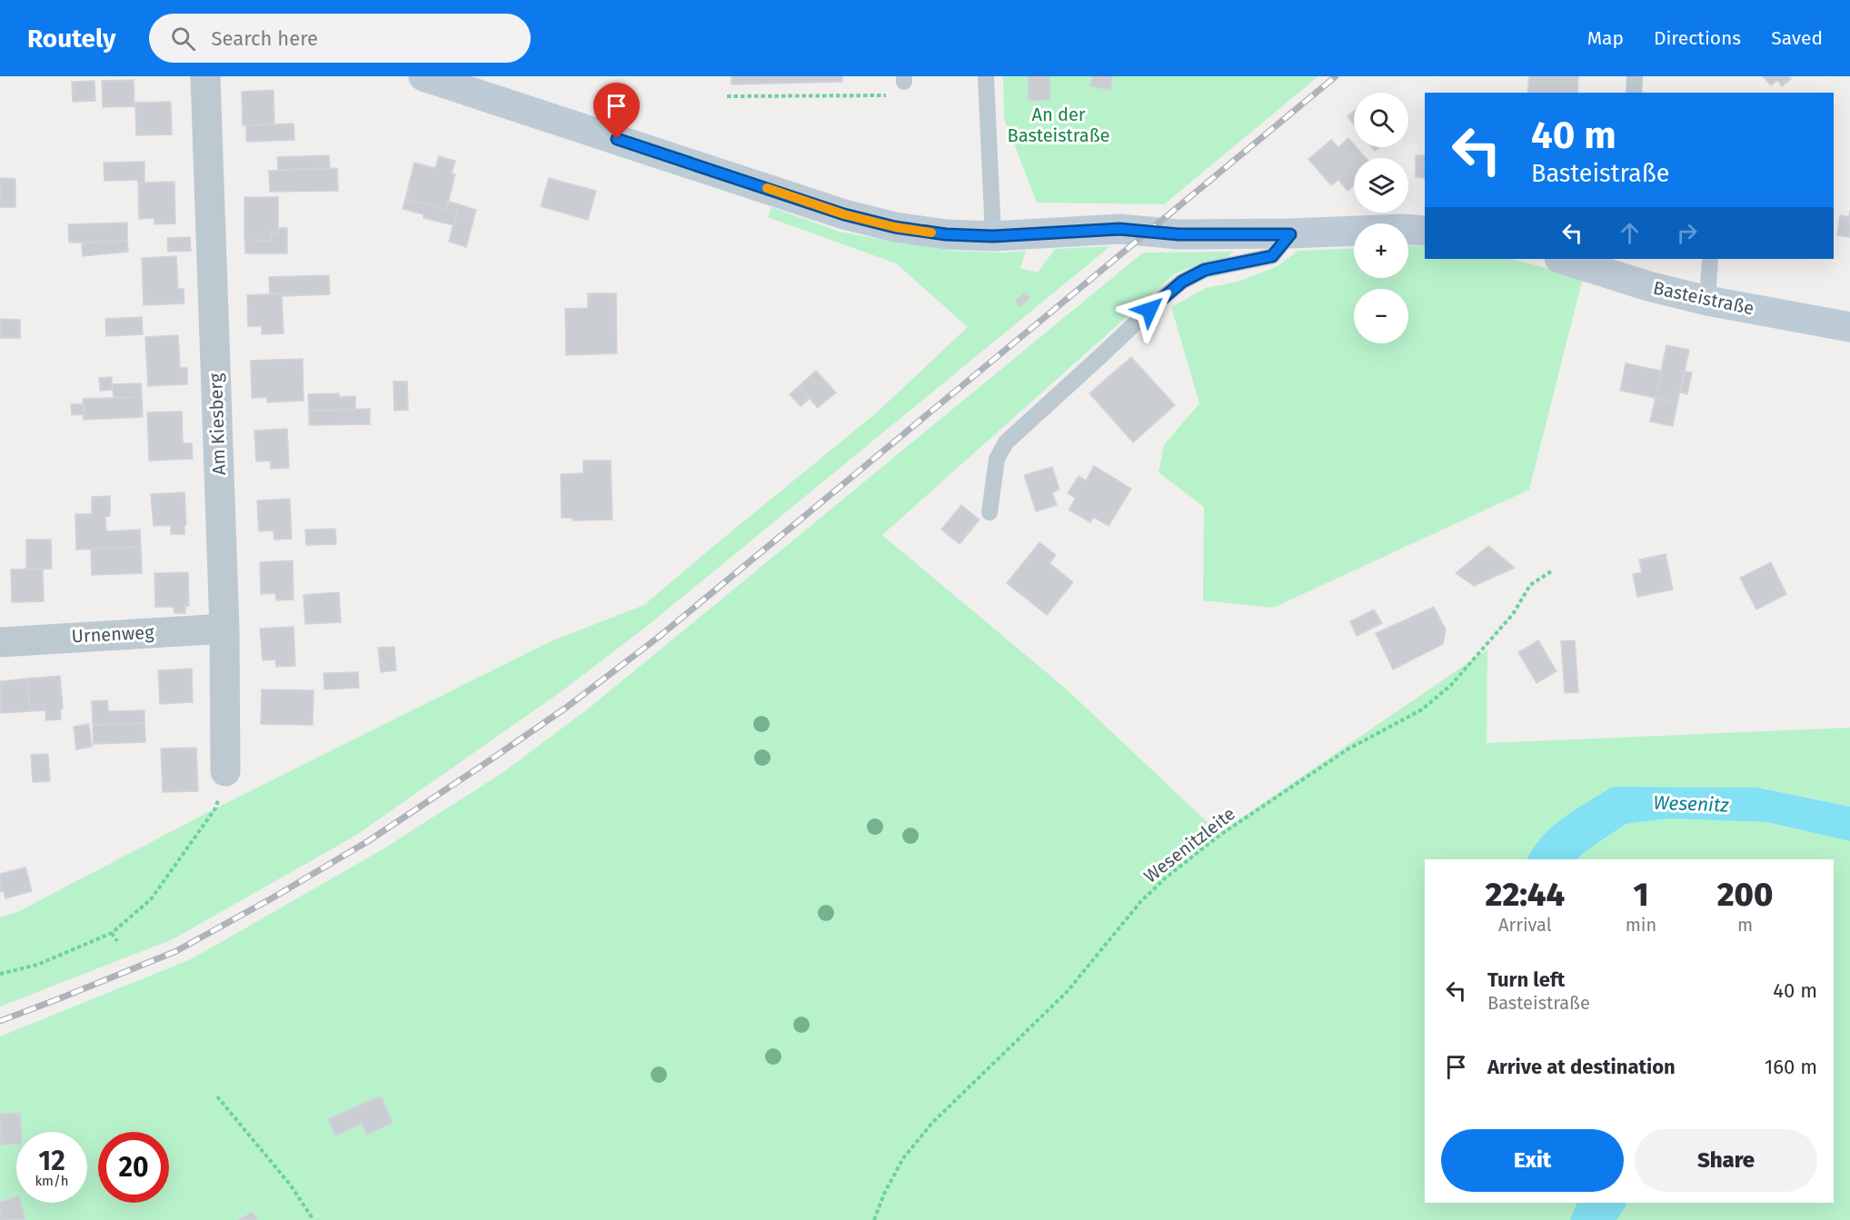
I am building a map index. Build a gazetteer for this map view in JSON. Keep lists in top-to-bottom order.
{
  "streets": {
    "main road": ["Basteistraße"],
    "street": ["Am Kiesberg", "Urnenweg"],
    "path": ["Wesenitzleite"]
  },
  "crossings": [
    ["Am Kiesberg", "Urnenweg"]
  ],
  "water": ["Wesenitz"],
  "parks": ["An der Basteistraße"],
  "page": {
    "header": "Routely",
    "search": "Search here",
    "nav": ["Map", "Directions", "Saved"],
    "map_buttons": ["+", "−"],
    "turn": ["40 m", "Basteistraße"],
    "eta": [
      "22:44",
      "Arrival",
      "1",
      "min",
      "200",
      "m"
    ],
    "list": [
      {
        "name": "Turn left",
        "note": "Basteistraße",
        "value": "40 m"
      },
      {
        "name": "Arrive at destination",
        "value": "160 m"
      }
    ],
    "buttons": ["Exit", "Share"],
    "speed": "12 km/h",
    "limit": "20"
  }
}
